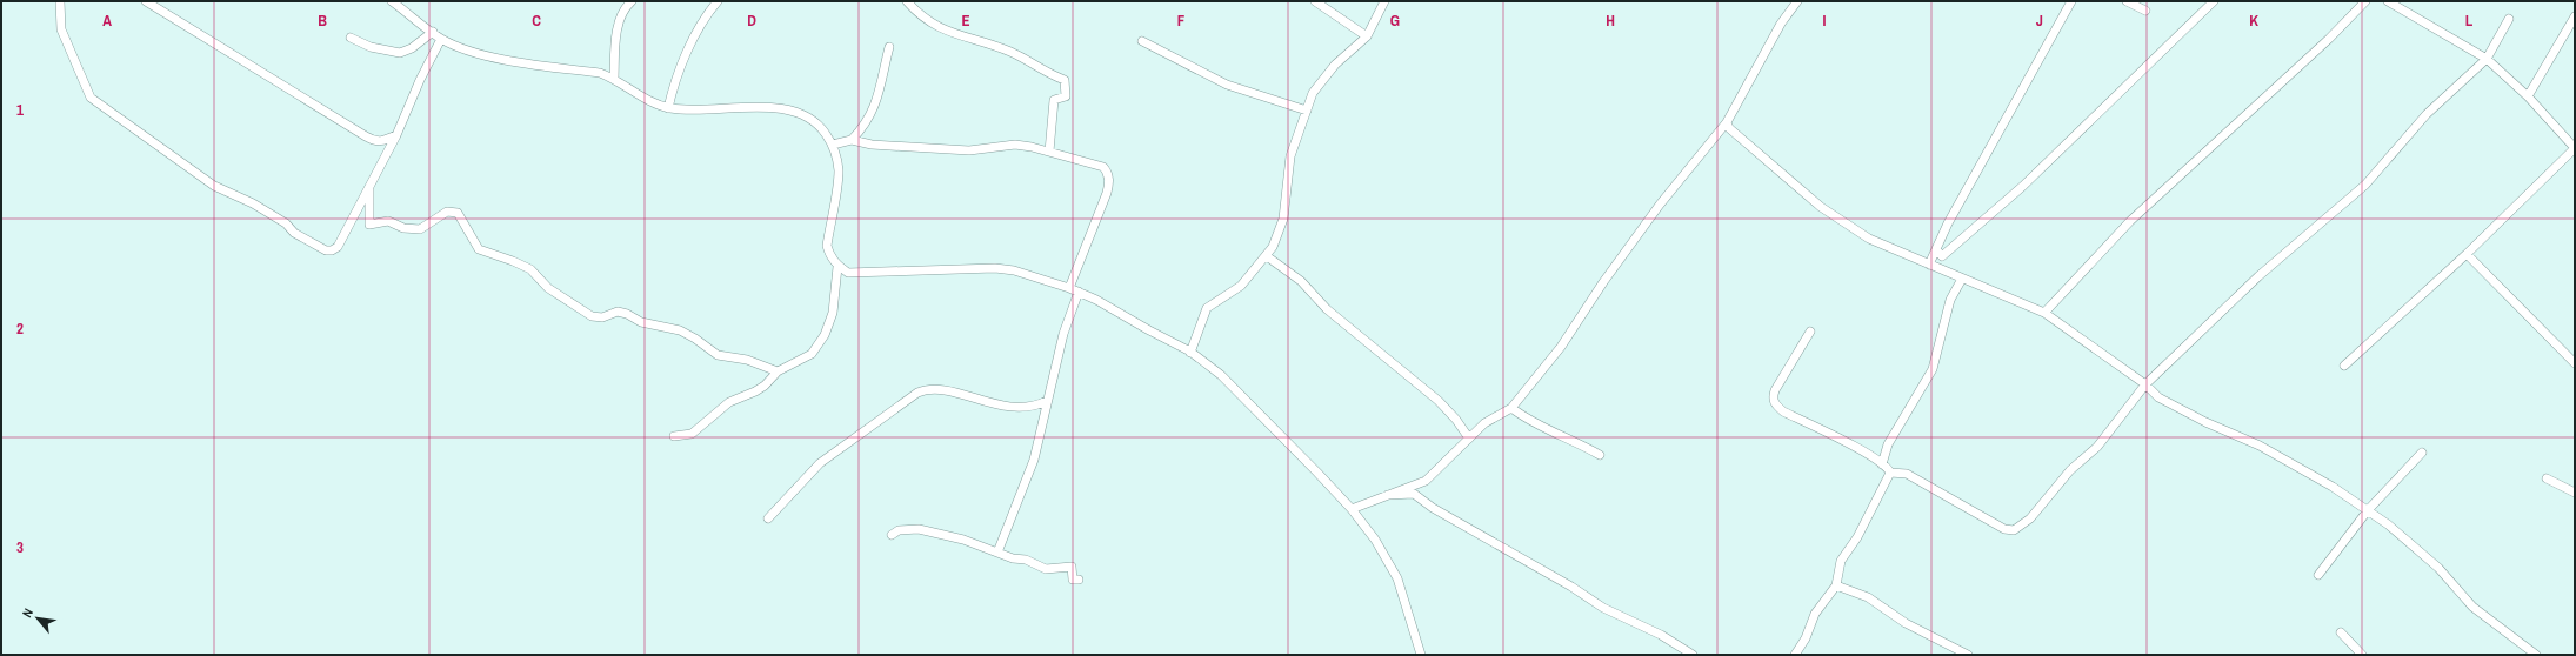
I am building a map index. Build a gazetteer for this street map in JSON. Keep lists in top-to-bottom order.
{
  "north": "top left",
  "grid": {
    "columns": [
      "A",
      "B",
      "C",
      "D",
      "E",
      "F",
      "G",
      "H",
      "I",
      "J",
      "K",
      "L"
    ],
    "rows": ["1", "2", "3"]
  }
}
